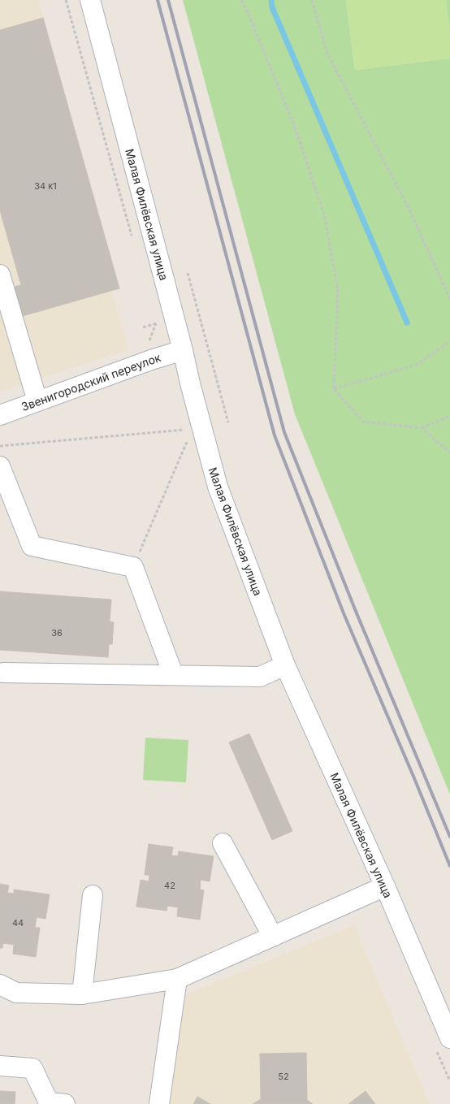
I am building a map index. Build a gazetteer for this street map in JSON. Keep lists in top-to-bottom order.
{
  "streets": {
    "street": ["Малая Филёвская улица", "Звенигородский переулок"]
  },
  "crossings": [
    ["Малая Филёвская улица", "Звенигородский переулок"]
  ],
  "house_numbers": [
    "34 к1",
    "36",
    "42",
    "44",
    "52"
  ]
}
